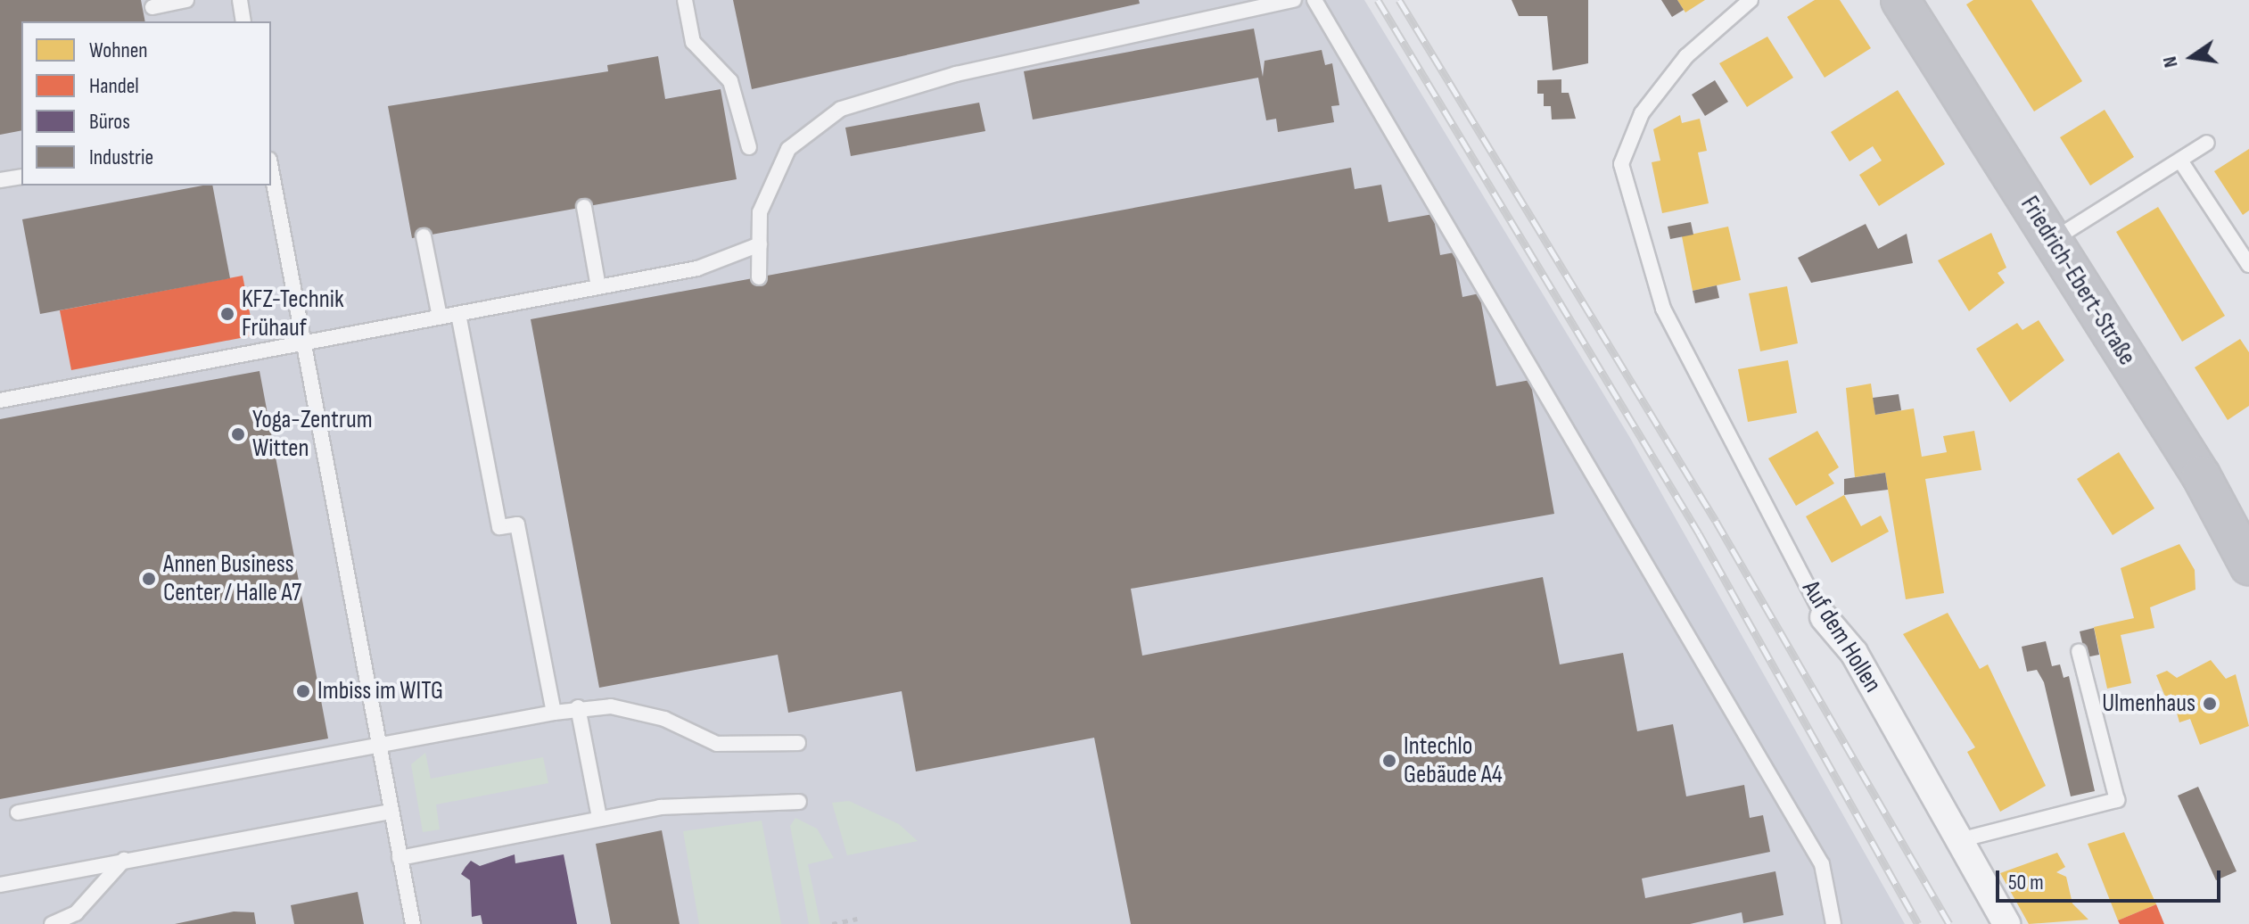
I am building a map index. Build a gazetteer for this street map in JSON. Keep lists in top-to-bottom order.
{
  "streets": {
    "street": ["Friedrich-Ebert-Straße", "Auf dem Hollen"]
  },
  "places": [
    "KFZ-Technik Frühauf",
    "Yoga-Zentrum Witten",
    "Annen Business Center / Halle A7",
    "Imbiss im WITG",
    "Ulmenhaus",
    "Intechlo Gebäude A4"
  ],
  "legend": [
    "Wohnen",
    "Handel",
    "Büros",
    "Industrie"
  ],
  "scale_bar": "50 m",
  "north": "left"
}
